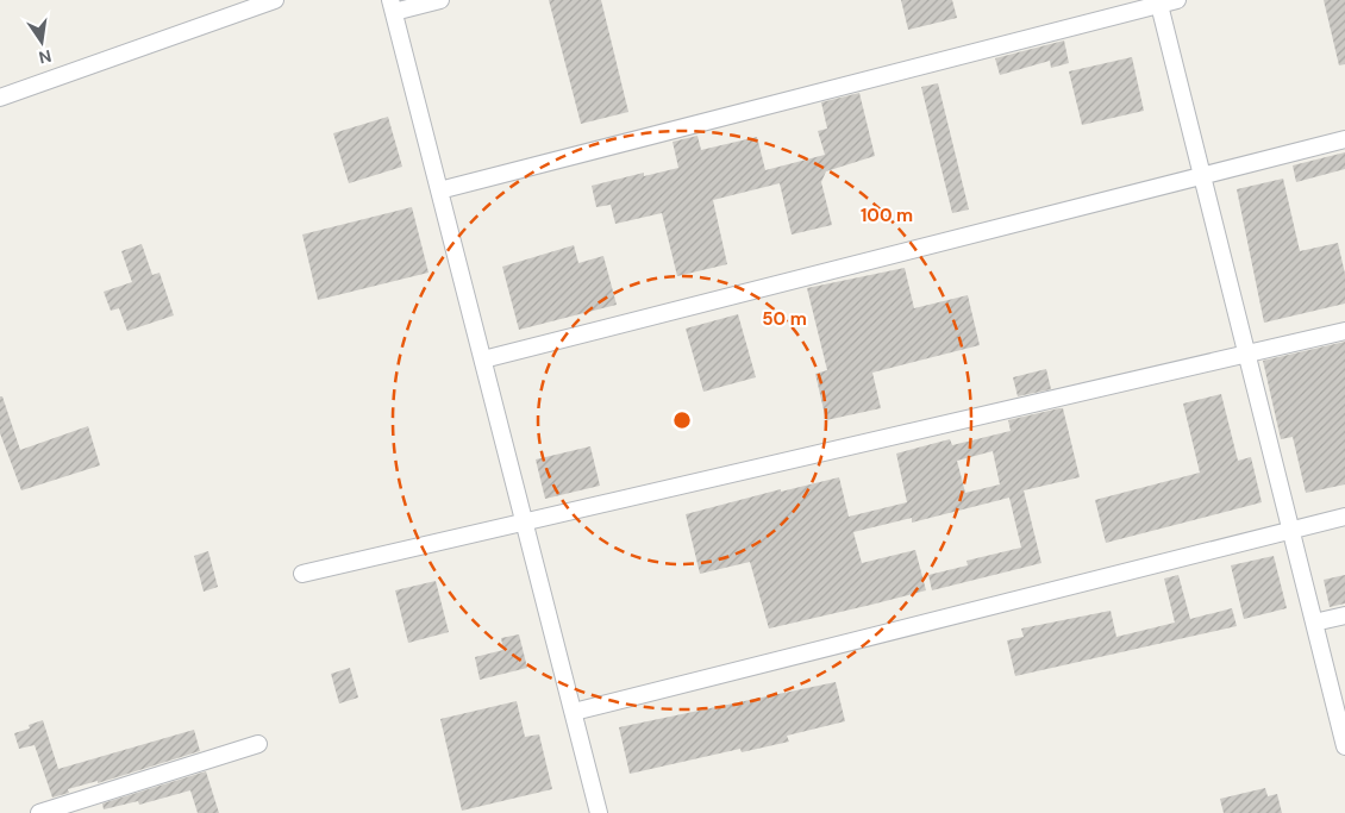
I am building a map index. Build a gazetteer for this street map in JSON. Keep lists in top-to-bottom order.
{
  "north": "bottom",
  "rings": ["100 m", "50 m"]
}
